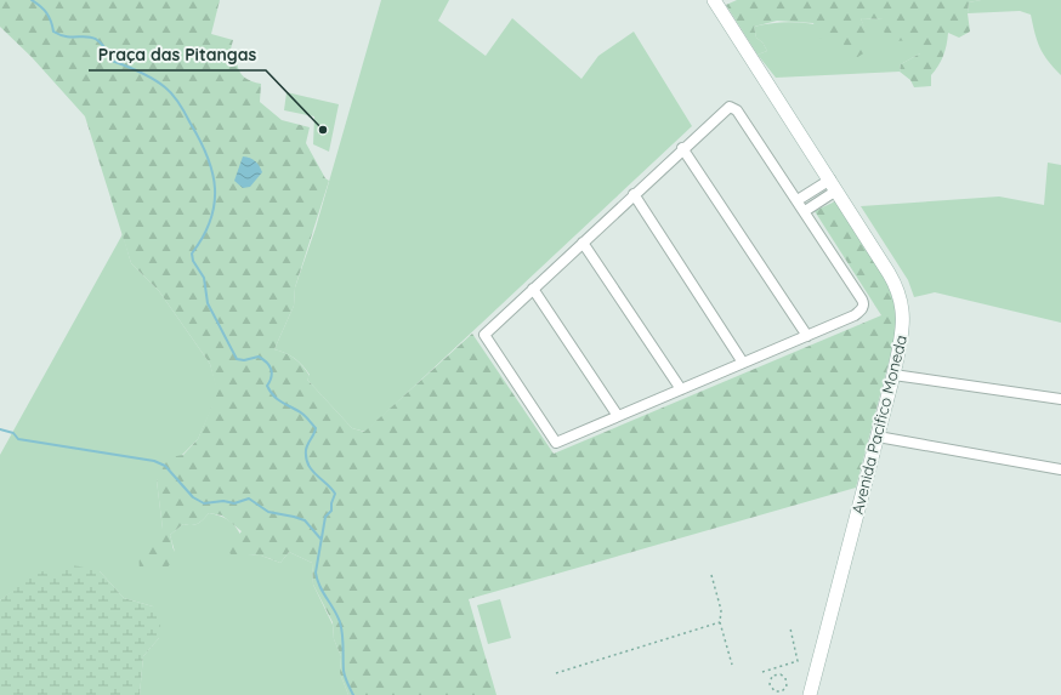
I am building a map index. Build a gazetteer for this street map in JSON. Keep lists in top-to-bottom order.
{
  "streets": {
    "street": ["Avenida Pacifico Moneda"]
  },
  "places": ["Praça das Pitangas"]
}
